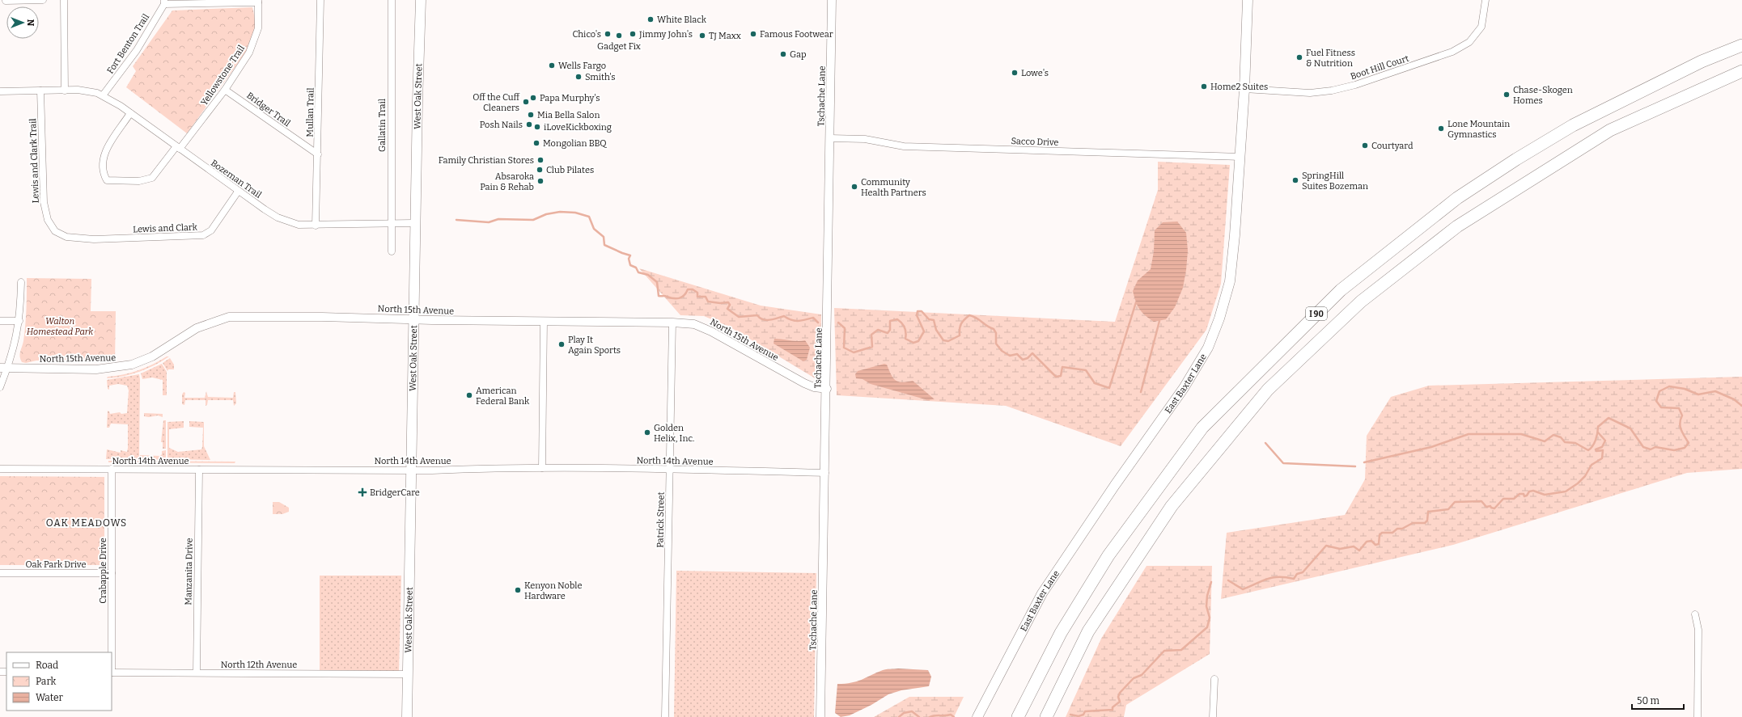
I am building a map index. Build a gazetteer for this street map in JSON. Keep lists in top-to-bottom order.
{
  "streets": {
    "highway": ["I 90"],
    "main road": ["West Oak Street", "East Baxter Lane"],
    "street": [
      "Fort Benton Trail",
      "Boot Hill Court",
      "Yellowstone Trail",
      "Tschache Lane",
      "Bridger Trail",
      "Mullan Trail",
      "Gallatin Trail",
      "Sacco Drive",
      "Lewis and Clark Trail",
      "Bozeman Trail",
      "Lewis and Clark",
      "North 15th Avenue",
      "North 14th Avenue",
      "Patrick Street",
      "Oak Park Drive",
      "Crabapple Drive",
      "Manzanita Drive",
      "North 12th Avenue"
    ]
  },
  "crossings": [
    ["Fort Benton Trail", "Bozeman Trail"],
    ["Boot Hill Court", "East Baxter Lane"],
    ["Yellowstone Trail", "Bridger Trail"],
    ["Yellowstone Trail", "Bozeman Trail"],
    ["Tschache Lane", "Sacco Drive"],
    ["Tschache Lane", "North 15th Avenue"],
    ["Tschache Lane", "North 14th Avenue"],
    ["West Oak Street", "Bozeman Trail"],
    ["West Oak Street", "North 15th Avenue"],
    ["West Oak Street", "North 14th Avenue"],
    ["West Oak Street", "North 12th Avenue"],
    ["Bridger Trail", "Mullan Trail"],
    ["Mullan Trail", "Bozeman Trail"],
    ["Gallatin Trail", "Bozeman Trail"],
    ["Sacco Drive", "East Baxter Lane"],
    ["Lewis and Clark Trail", "Bozeman Trail"],
    ["Lewis and Clark Trail", "Lewis and Clark"],
    ["Bozeman Trail", "Lewis and Clark"],
    ["North 15th Avenue", "Patrick Street"],
    ["North 14th Avenue", "Patrick Street"],
    ["North 14th Avenue", "Crabapple Drive"],
    ["North 14th Avenue", "Manzanita Drive"],
    ["Oak Park Drive", "Crabapple Drive"],
    ["Manzanita Drive", "North 12th Avenue"]
  ],
  "districts": ["OAK MEADOWS"],
  "parks": ["Walton Homestead Park"],
  "places": {
    "other": [
      "White Black",
      "Chico's",
      "Jimmy John's",
      "Famous Footwear",
      "Gadget Fix",
      "TJ Maxx",
      "Gap",
      "Fuel Fitness & Nutrition",
      "Wells Fargo",
      "Lowe's",
      "Smith's",
      "Home2 Suites",
      "Chase-Skogen Homes",
      "Papa Murphy's",
      "Off the Cuff Cleaners",
      "Mia Bella Salon",
      "Posh Nails",
      "iLoveKickboxing",
      "Lone Mountain Gymnastics",
      "Mongolian BBQ",
      "Courtyard",
      "Family Christian Stores",
      "Club Pilates",
      "SpringHill Suites Bozeman",
      "Absaroka Pain & Rehab",
      "Community Health Partners",
      "Play It Again Sports",
      "American Federal Bank",
      "Golden Helix, Inc.",
      "Kenyon Noble Hardware"
    ],
    "health": ["BridgerCare"]
  },
  "legend": ["Road", "Park", "Water"],
  "scale_bar": "50 m",
  "north": "right"
}
